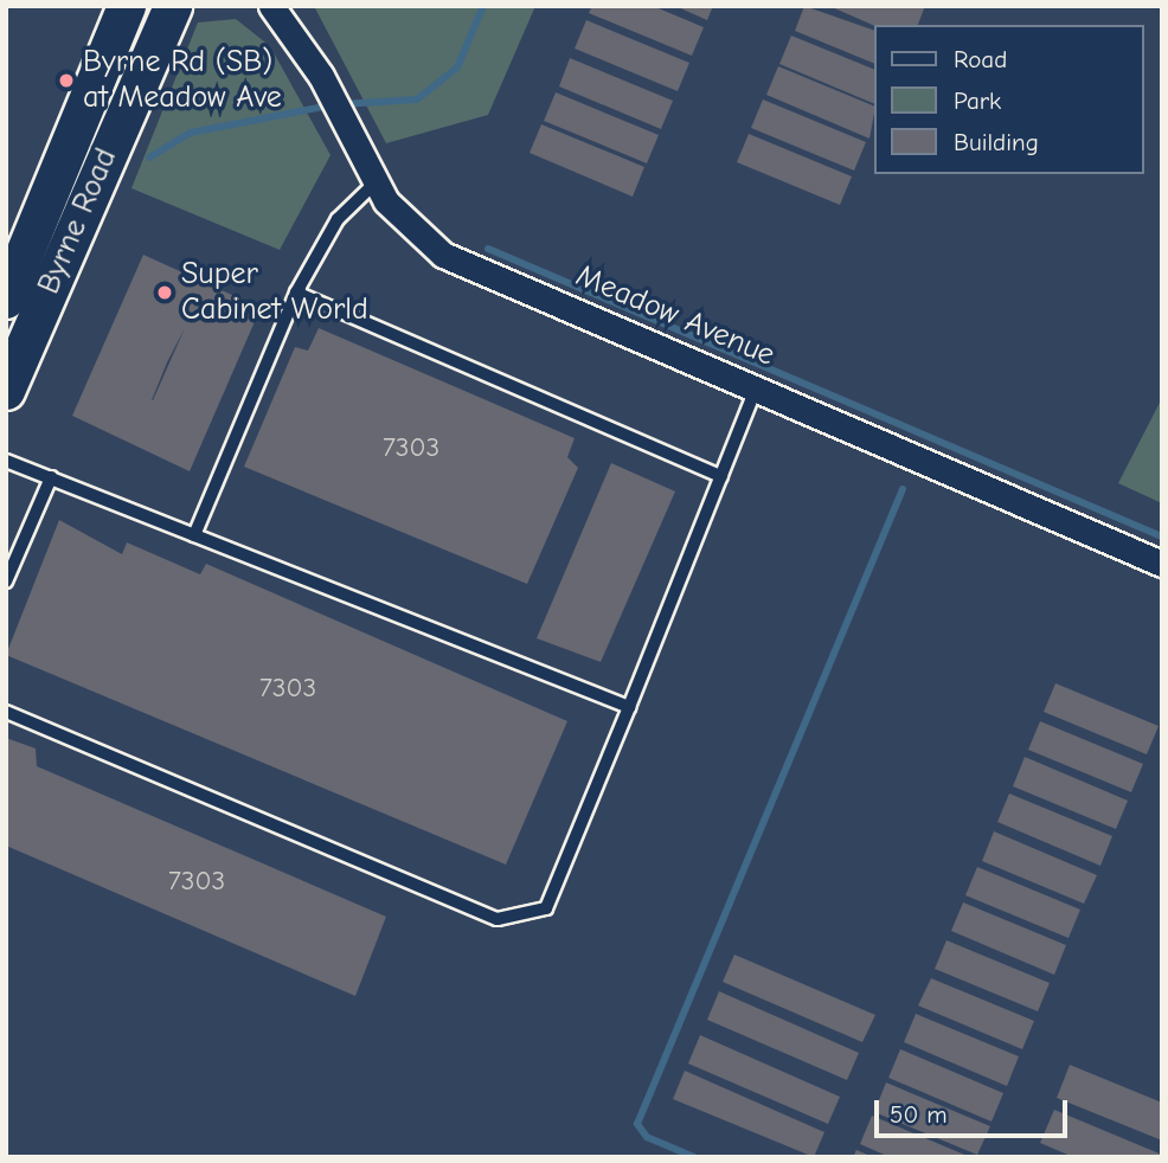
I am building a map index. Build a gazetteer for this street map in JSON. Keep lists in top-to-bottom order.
{
  "streets": {
    "main road": ["Byrne Road"],
    "street": ["Meadow Avenue"]
  },
  "places": ["Byrne Rd (SB) at Meadow Ave", "Super Cabinet World"],
  "house_numbers": ["7303", "7303", "7303"],
  "legend": ["Road", "Park", "Building"],
  "scale_bar": "50 m"
}
